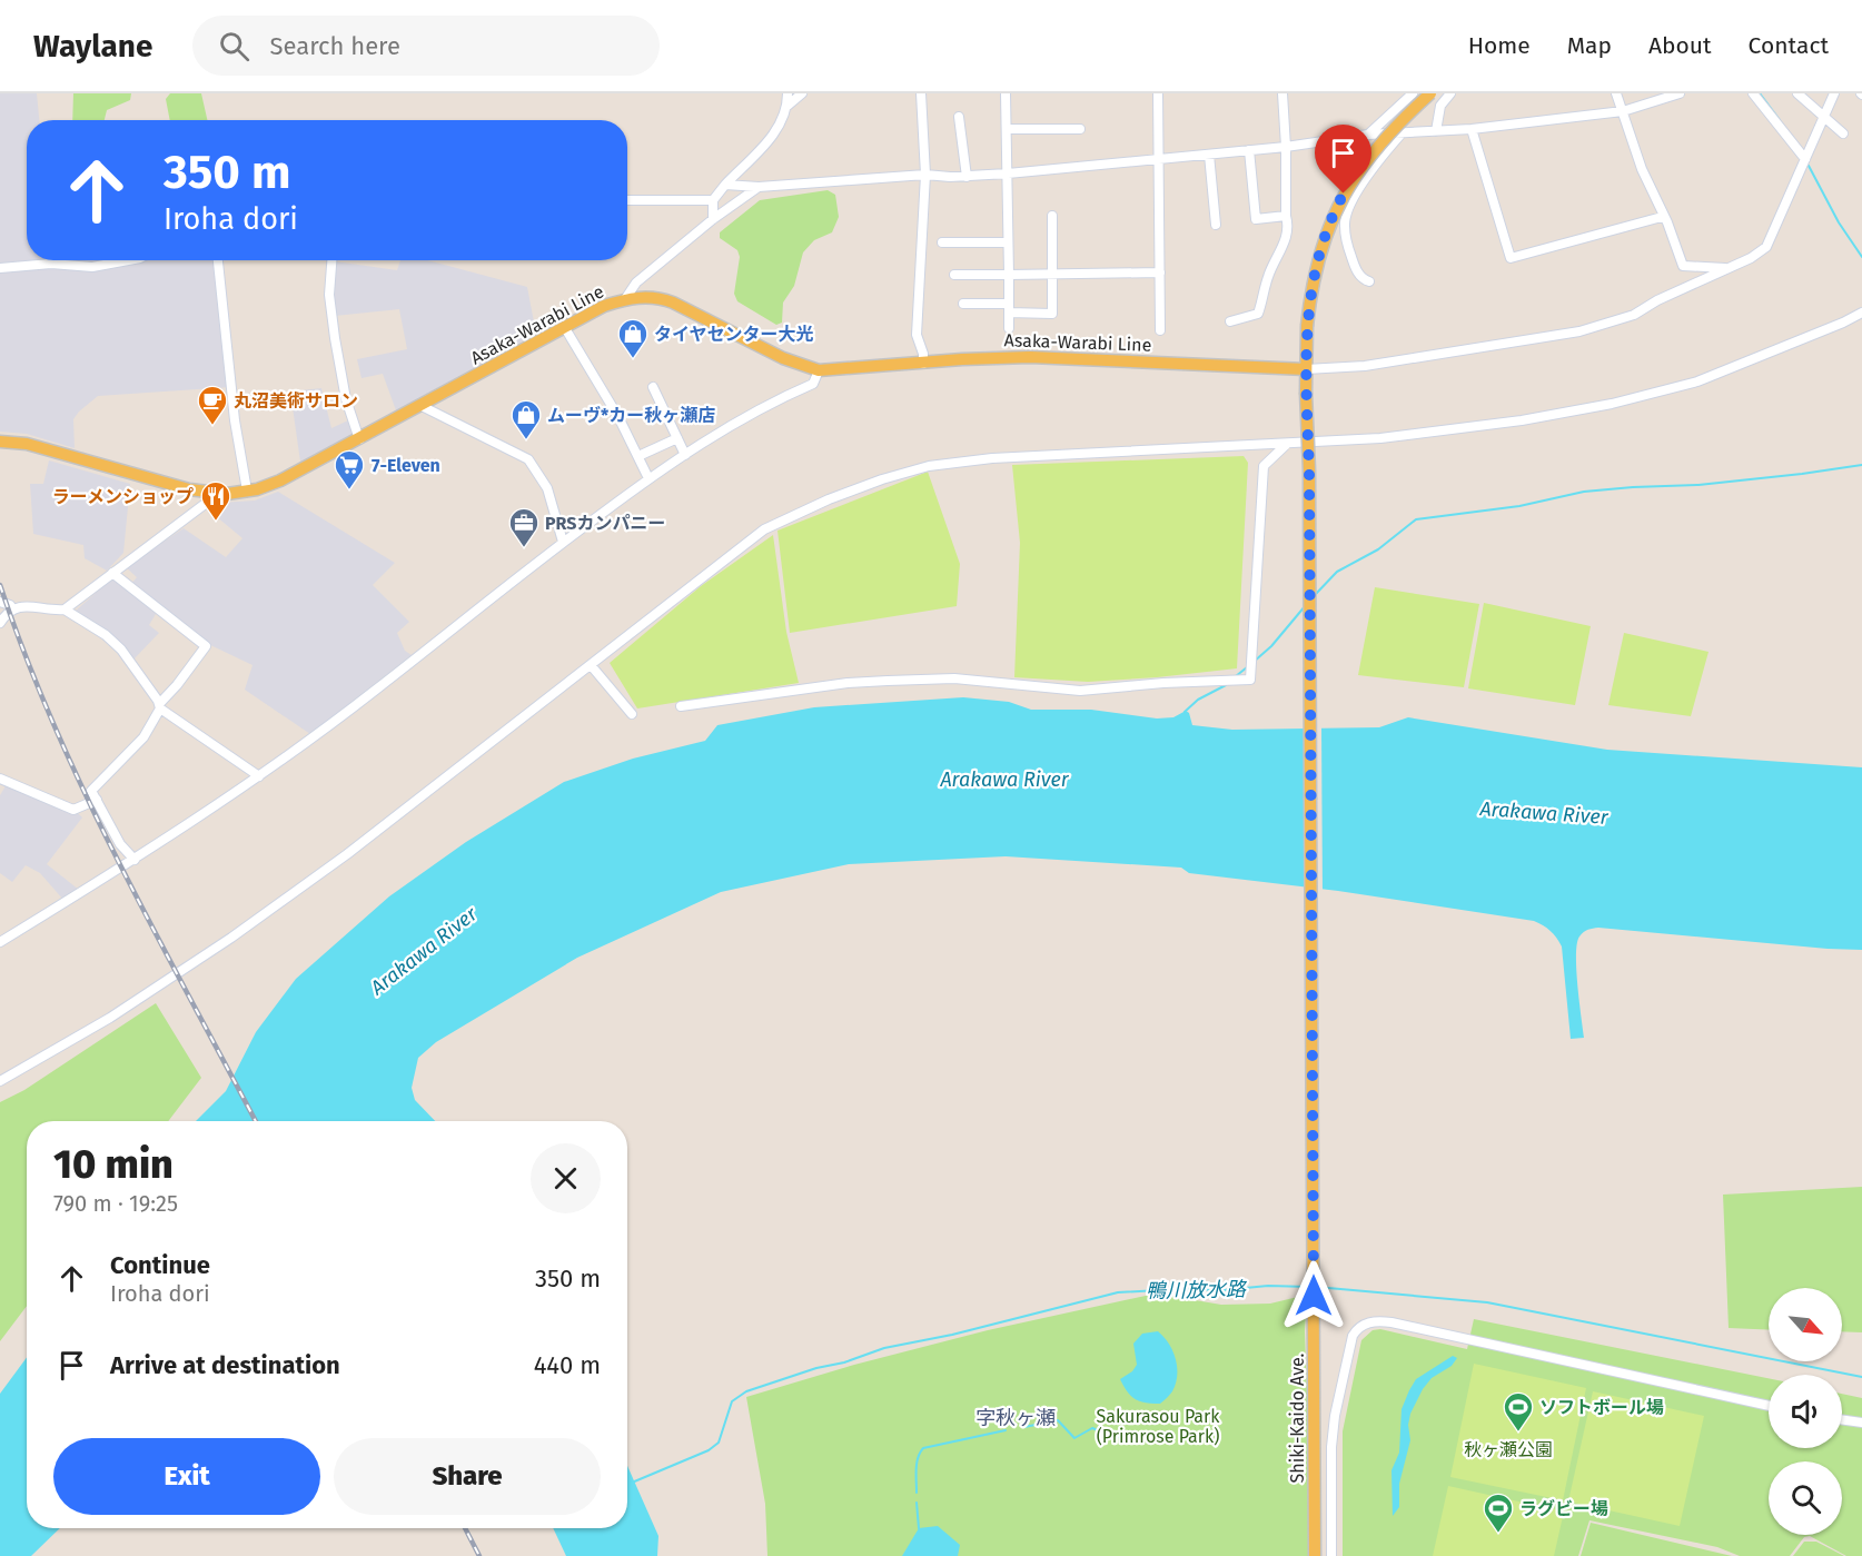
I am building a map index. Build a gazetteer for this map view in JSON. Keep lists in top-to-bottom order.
{
  "streets": {
    "main road": ["Asaka-Warabi Line", "Shiki-Kaido Ave."]
  },
  "crossings": [
    ["Asaka-Warabi Line", "Shiki-Kaido Ave."]
  ],
  "districts": ["字秋ヶ瀬"],
  "water": ["Arakawa River", "鴨川放水路"],
  "parks": ["Sakurasou Park (Primrose Park)", "秋ヶ瀬公園"],
  "places": {
    "shop": ["タイヤセンター大光", "ムーヴ*カー秋ヶ瀬店"],
    "cafe": ["丸沼美術サロン"],
    "supermarket": ["7-Eleven"],
    "restaurant": ["ラーメンショップ"],
    "office": ["PRSカンパニー"],
    "sports": ["ソフトボール場", "ラグビー場"]
  },
  "north": "bottom right",
  "page": {
    "header": "Waylane",
    "search": "Search here",
    "nav": [
      "Home",
      "Map",
      "About",
      "Contact"
    ],
    "turn": ["350 m", "Iroha dori"],
    "heading": ["10 min", "790 m · 19:25"],
    "list": [
      {
        "name": "Continue",
        "note": "Iroha dori",
        "value": "350 m"
      },
      {
        "name": "Arrive at destination",
        "value": "440 m"
      }
    ],
    "buttons": ["Exit", "Share"]
  }
}
